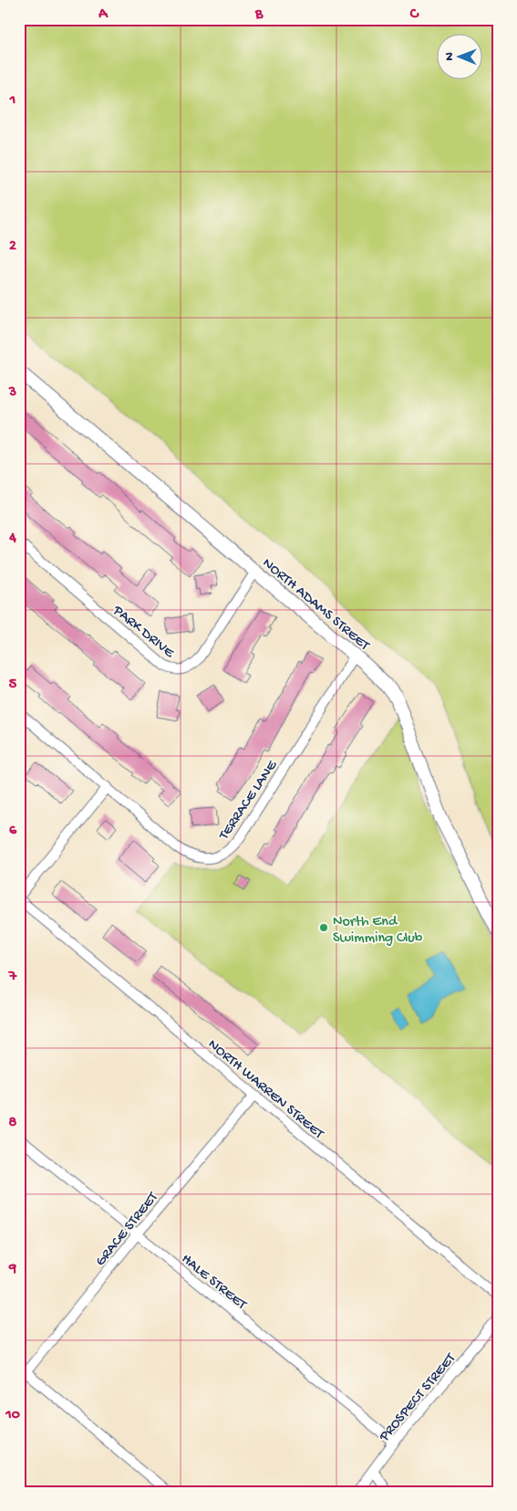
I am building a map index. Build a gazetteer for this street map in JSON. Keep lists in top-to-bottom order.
{
  "streets": {
    "street": [
      "NORTH ADAMS STREET",
      "PARK DRIVE",
      "TERRACE LANE",
      "NORTH WARREN STREET",
      "GRACE STREET",
      "HALE STREET",
      "PROSPECT STREET"
    ]
  },
  "crossings": [
    ["NORTH ADAMS STREET", "PARK DRIVE"],
    ["NORTH ADAMS STREET", "TERRACE LANE"],
    ["NORTH WARREN STREET", "GRACE STREET"],
    ["GRACE STREET", "HALE STREET"],
    ["HALE STREET", "PROSPECT STREET"]
  ],
  "places": ["North End Swimming Club"],
  "north": "left",
  "grid": {
    "columns": ["A", "B", "C"],
    "rows": [
      "1",
      "2",
      "3",
      "4",
      "5",
      "6",
      "7",
      "8",
      "9",
      "10"
    ]
  }
}
